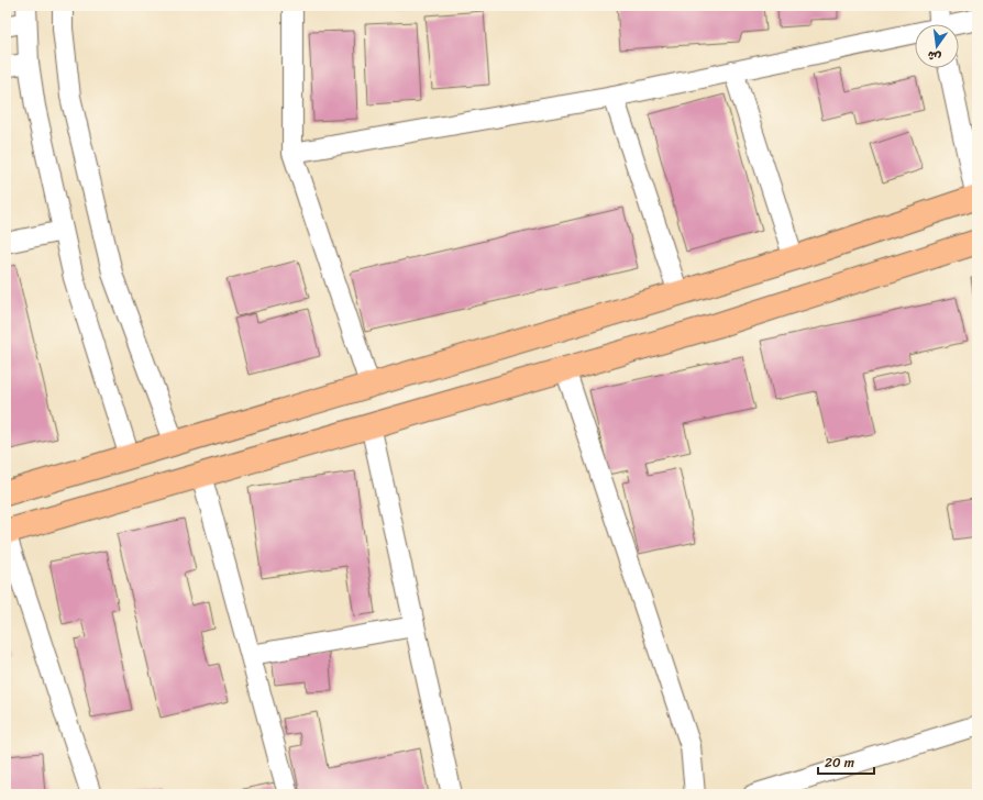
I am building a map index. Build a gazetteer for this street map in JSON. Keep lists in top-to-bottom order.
{
  "scale_bar": "20 m",
  "north": "bottom"
}
